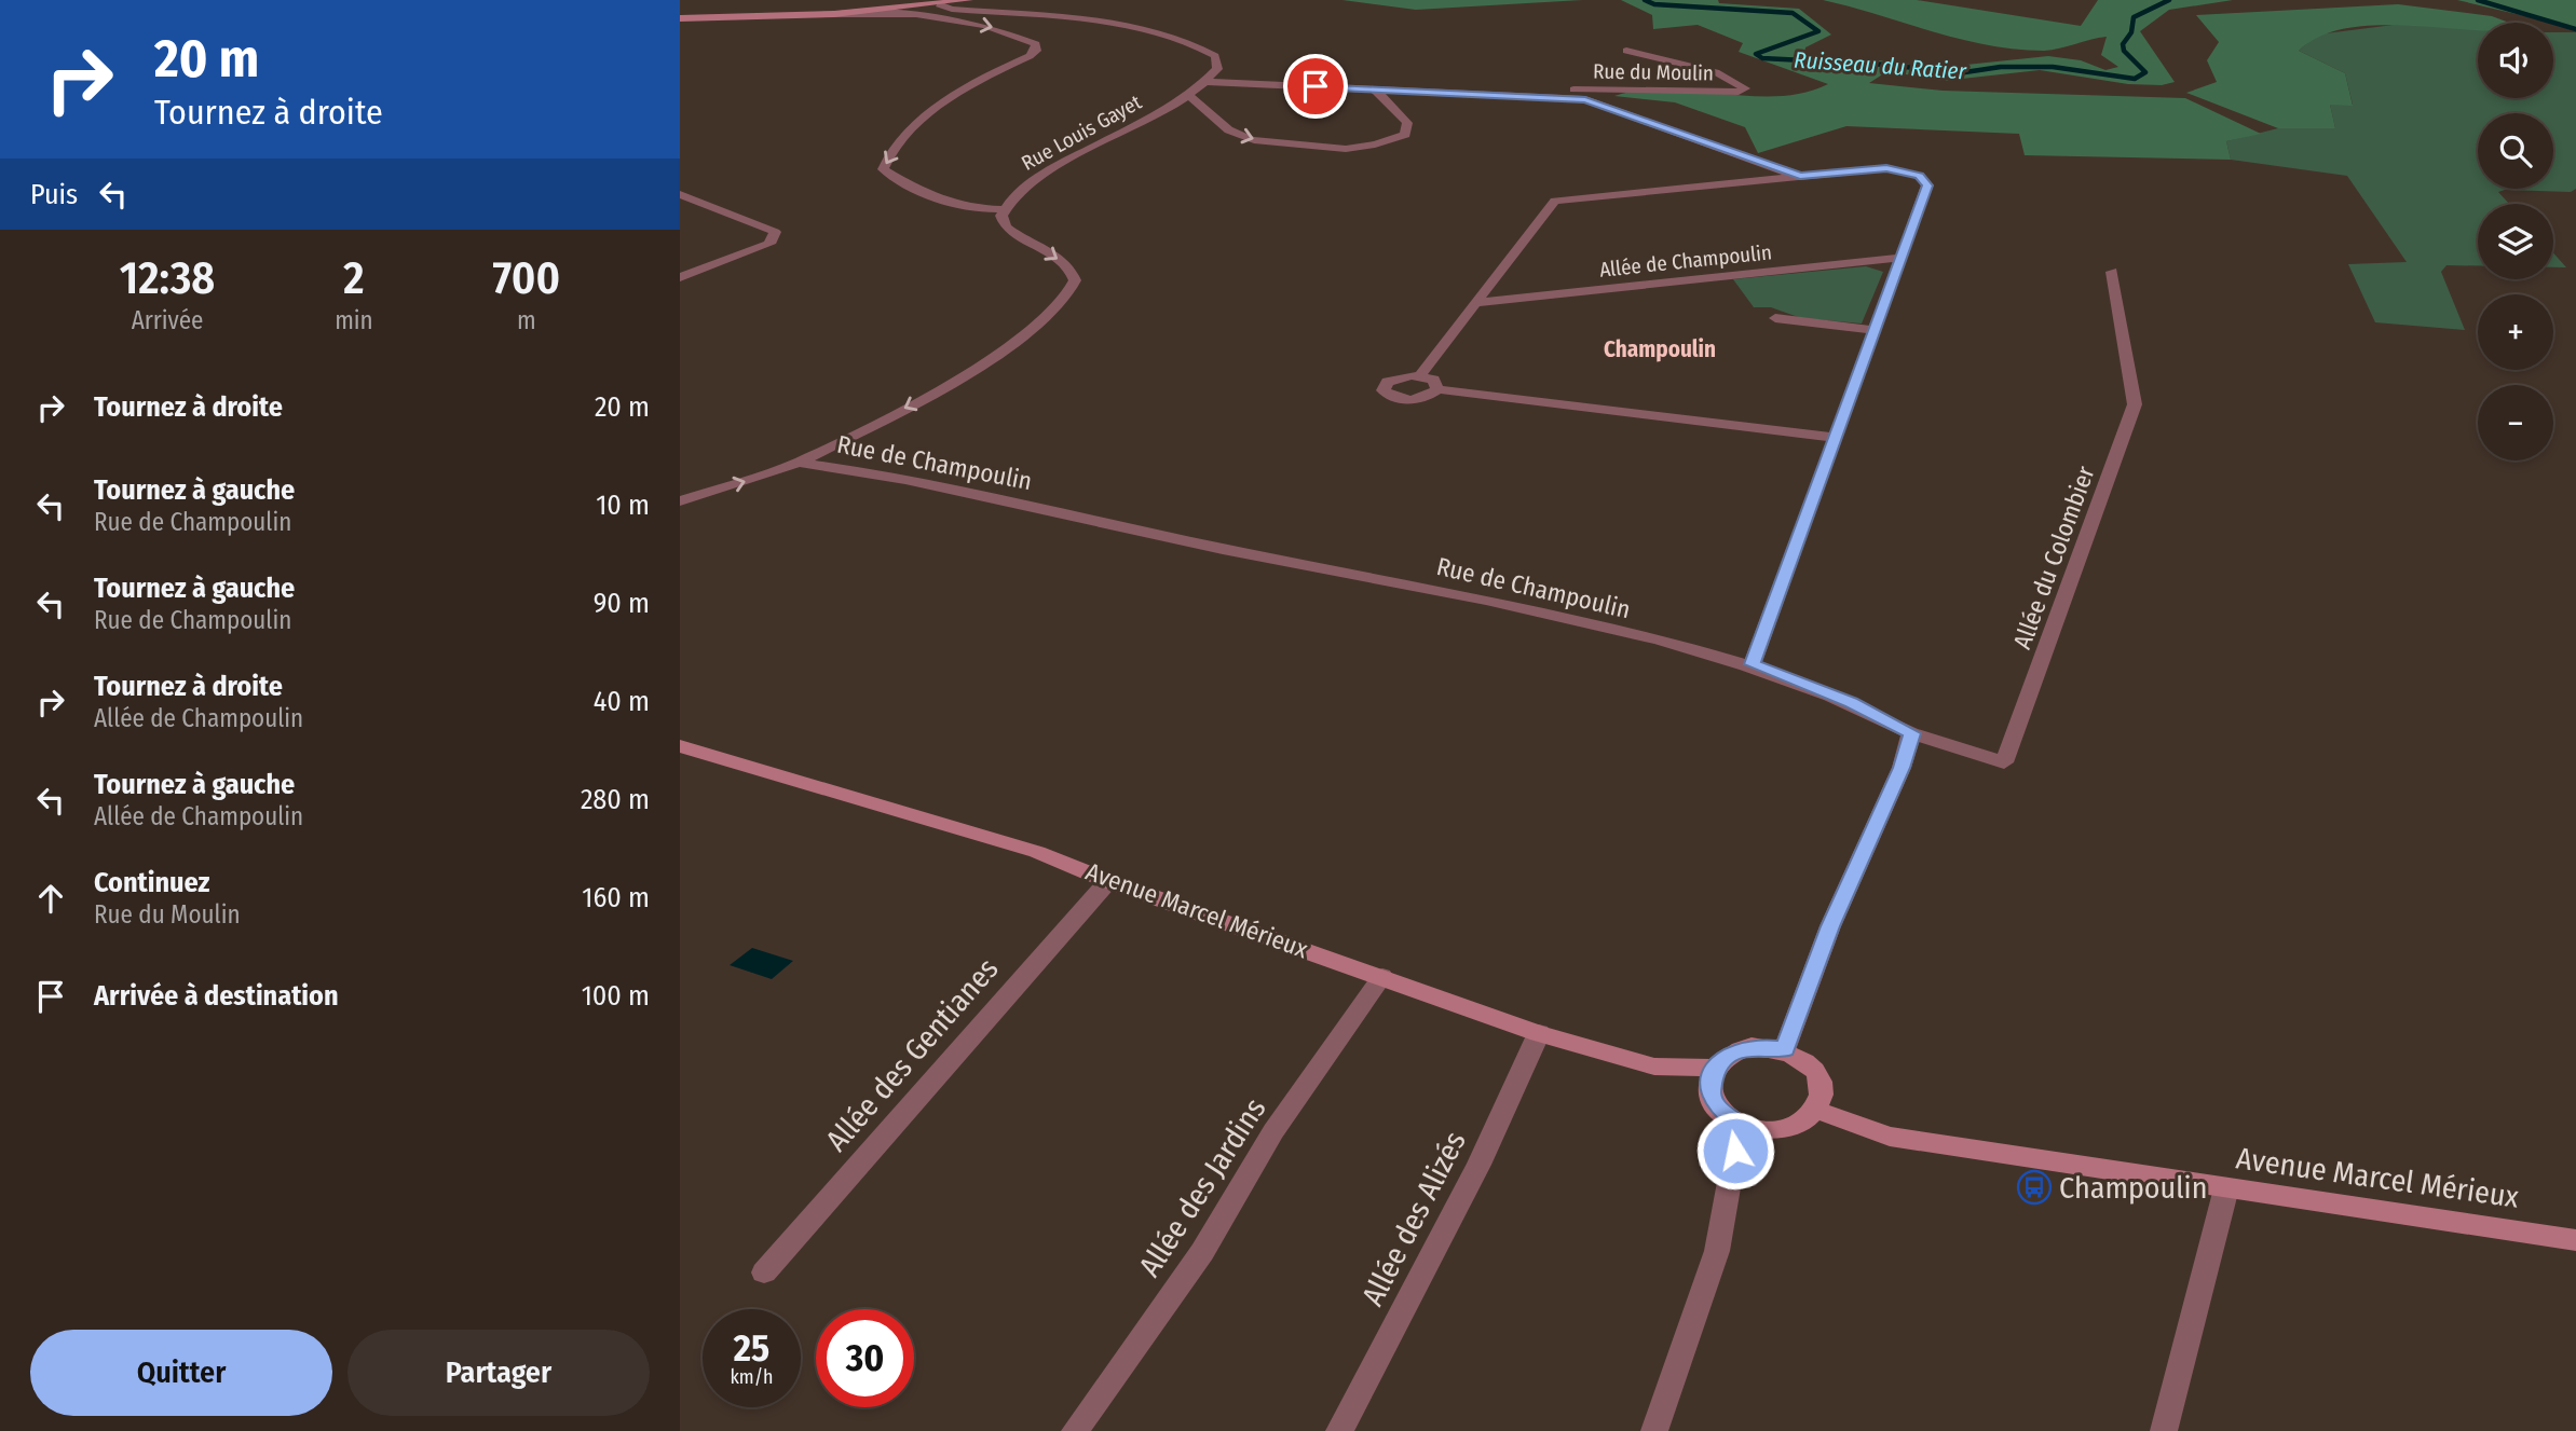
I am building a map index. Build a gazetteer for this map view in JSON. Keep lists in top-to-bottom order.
{
  "streets": {
    "main road": ["Avenue Marcel Mérieux"],
    "street": [
      "Rue du Moulin",
      "Rue Louis Gayet",
      "Allée de Champoulin",
      "Rue de Champoulin",
      "Allée du Colombier",
      "Allée des Gentianes",
      "Allée des Jardins",
      "Allée des Alizés"
    ]
  },
  "crossings": [
    ["Rue du Moulin", "Rue Louis Gayet"],
    ["Rue de Champoulin", "Allée du Colombier"],
    ["Avenue Marcel Mérieux", "Allée des Gentianes"],
    ["Avenue Marcel Mérieux", "Allée des Jardins"],
    ["Avenue Marcel Mérieux", "Allée des Alizés"]
  ],
  "districts": ["Champoulin"],
  "water": ["Ruisseau du Ratier"],
  "places": {
    "bus stop": ["Champoulin"]
  },
  "page": {
    "turn": ["20 m", "Tournez à droite"],
    "map_buttons": ["+", "−"],
    "then": "Puis",
    "eta": [
      "12:38",
      "Arrivée",
      "2",
      "min",
      "700",
      "m"
    ],
    "list": [
      {
        "name": "Tournez à droite",
        "value": "20 m"
      },
      {
        "name": "Tournez à gauche",
        "note": "Rue de Champoulin",
        "value": "10 m"
      },
      {
        "name": "Tournez à gauche",
        "note": "Rue de Champoulin",
        "value": "90 m"
      },
      {
        "name": "Tournez à droite",
        "note": "Allée de Champoulin",
        "value": "40 m"
      },
      {
        "name": "Tournez à gauche",
        "note": "Allée de Champoulin",
        "value": "280 m"
      },
      {
        "name": "Continuez",
        "note": "Rue du Moulin",
        "value": "160 m"
      },
      {
        "name": "Arrivée à destination",
        "value": "100 m"
      }
    ],
    "speed": "25 km/h",
    "limit": "30",
    "buttons": ["Quitter", "Partager"]
  }
}
